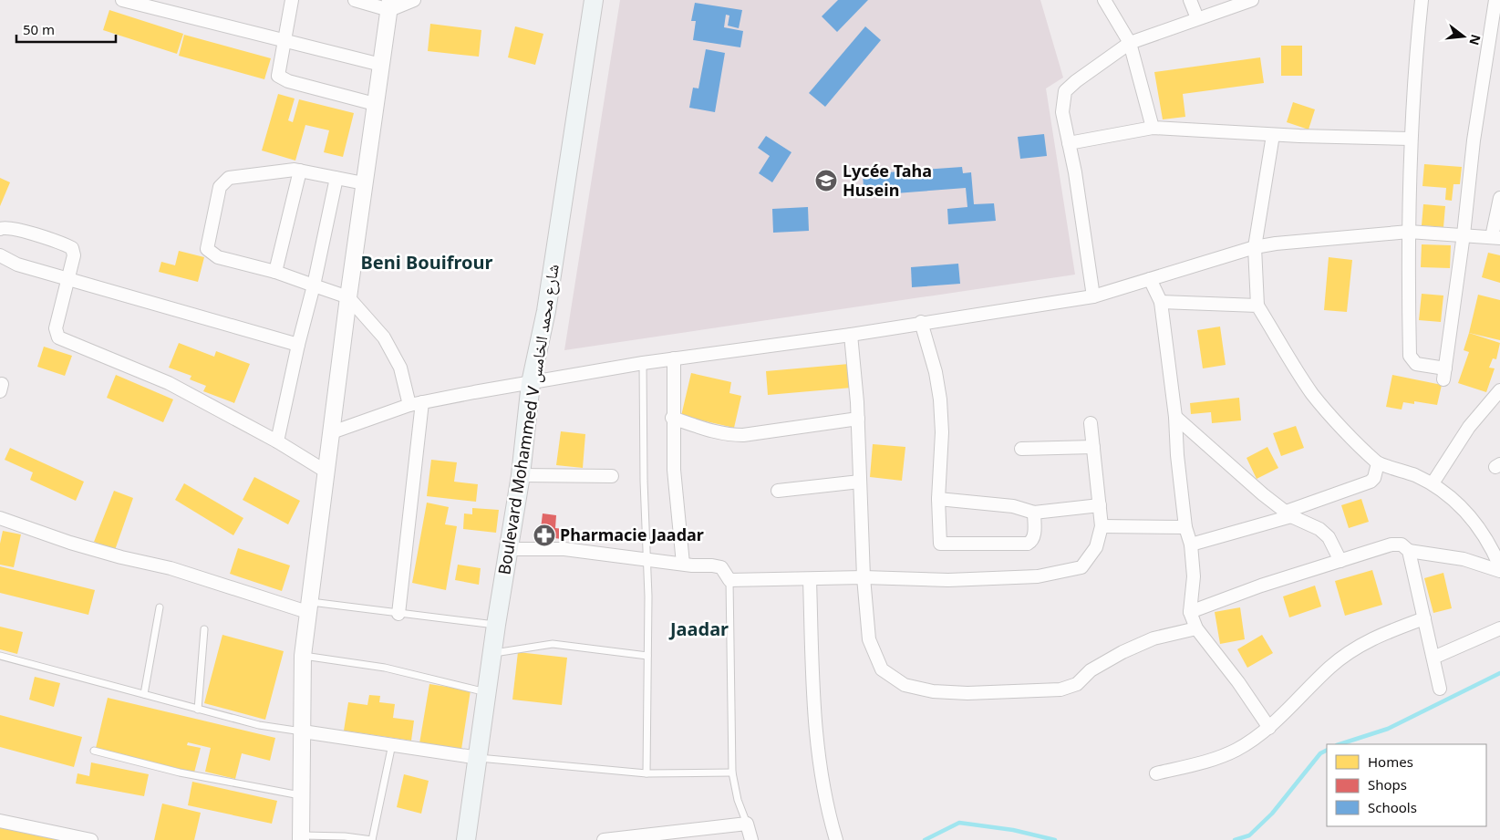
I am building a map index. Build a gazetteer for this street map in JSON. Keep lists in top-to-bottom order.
{
  "streets": {
    "main road": ["Boulevard Mohammed V شارع محمد الخامس"]
  },
  "districts": ["Beni Bouifrour", "Jaadar"],
  "places": {
    "school or university": ["Lycée Taha Husein"],
    "pharmacy": ["Pharmacie Jaadar"]
  },
  "legend": ["Homes", "Shops", "Schools"],
  "scale_bar": "50 m",
  "north": "right"
}
